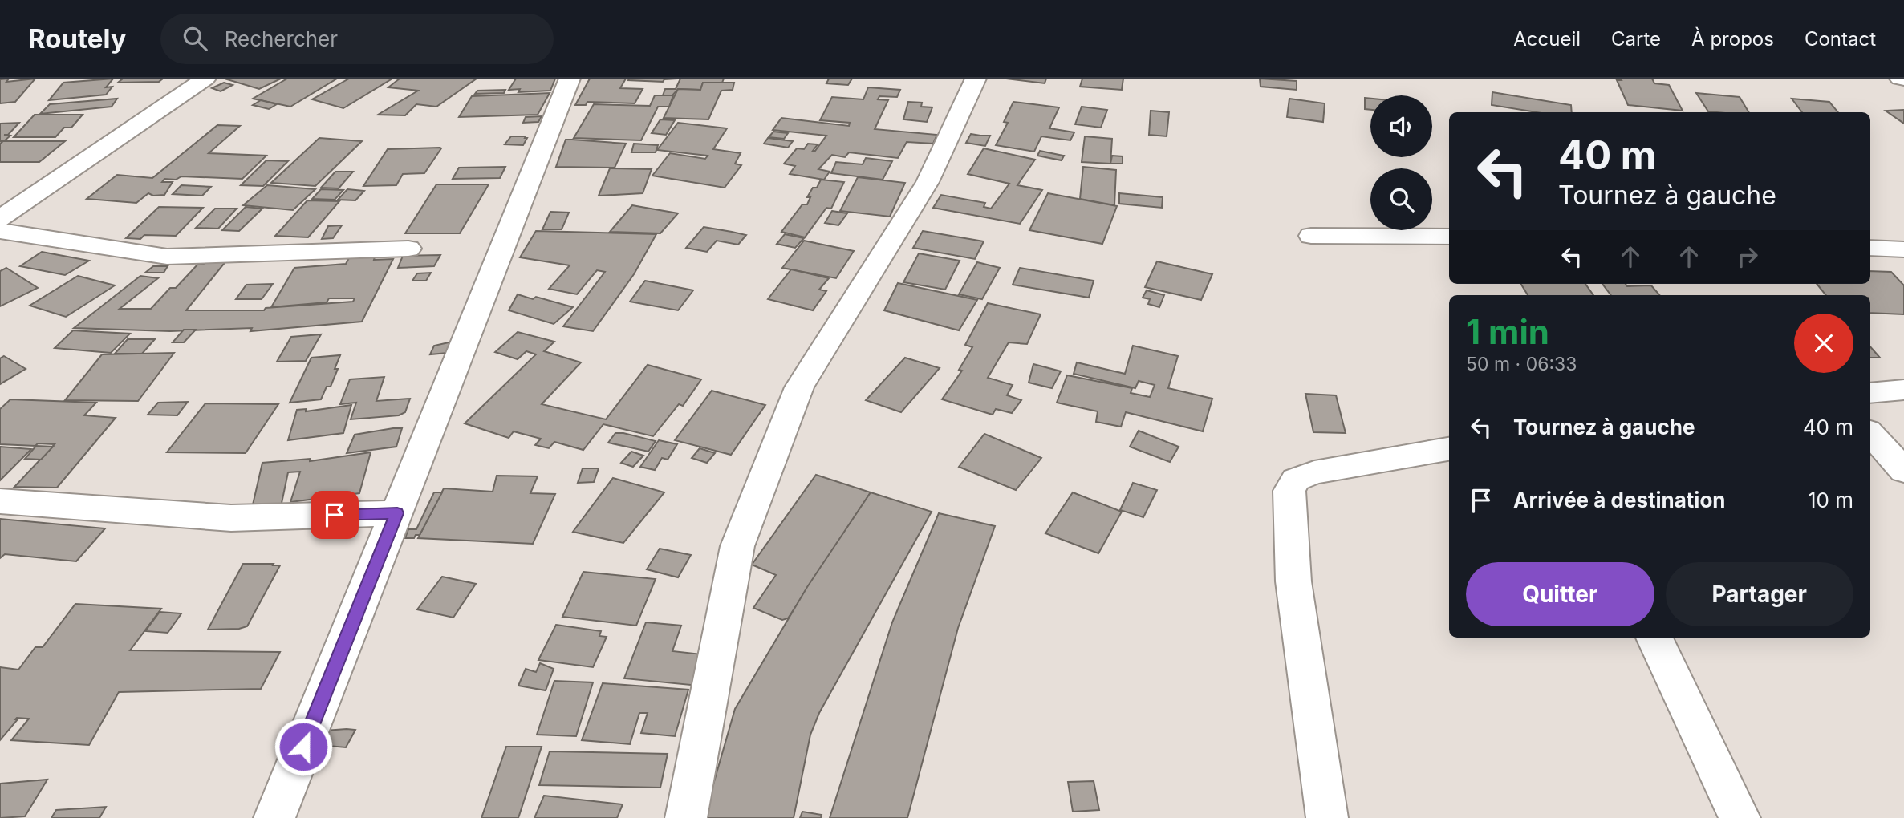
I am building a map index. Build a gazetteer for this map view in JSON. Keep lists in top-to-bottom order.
{
  "page": {
    "header": "Routely",
    "search": "Rechercher",
    "nav": [
      "Accueil",
      "Carte",
      "À propos",
      "Contact"
    ],
    "turn": ["40 m", "Tournez à gauche"],
    "heading": ["1 min", "50 m · 06:33"],
    "list": [
      {
        "name": "Tournez à gauche",
        "value": "40 m"
      },
      {
        "name": "Arrivée à destination",
        "value": "10 m"
      }
    ],
    "buttons": ["Quitter", "Partager"]
  }
}
